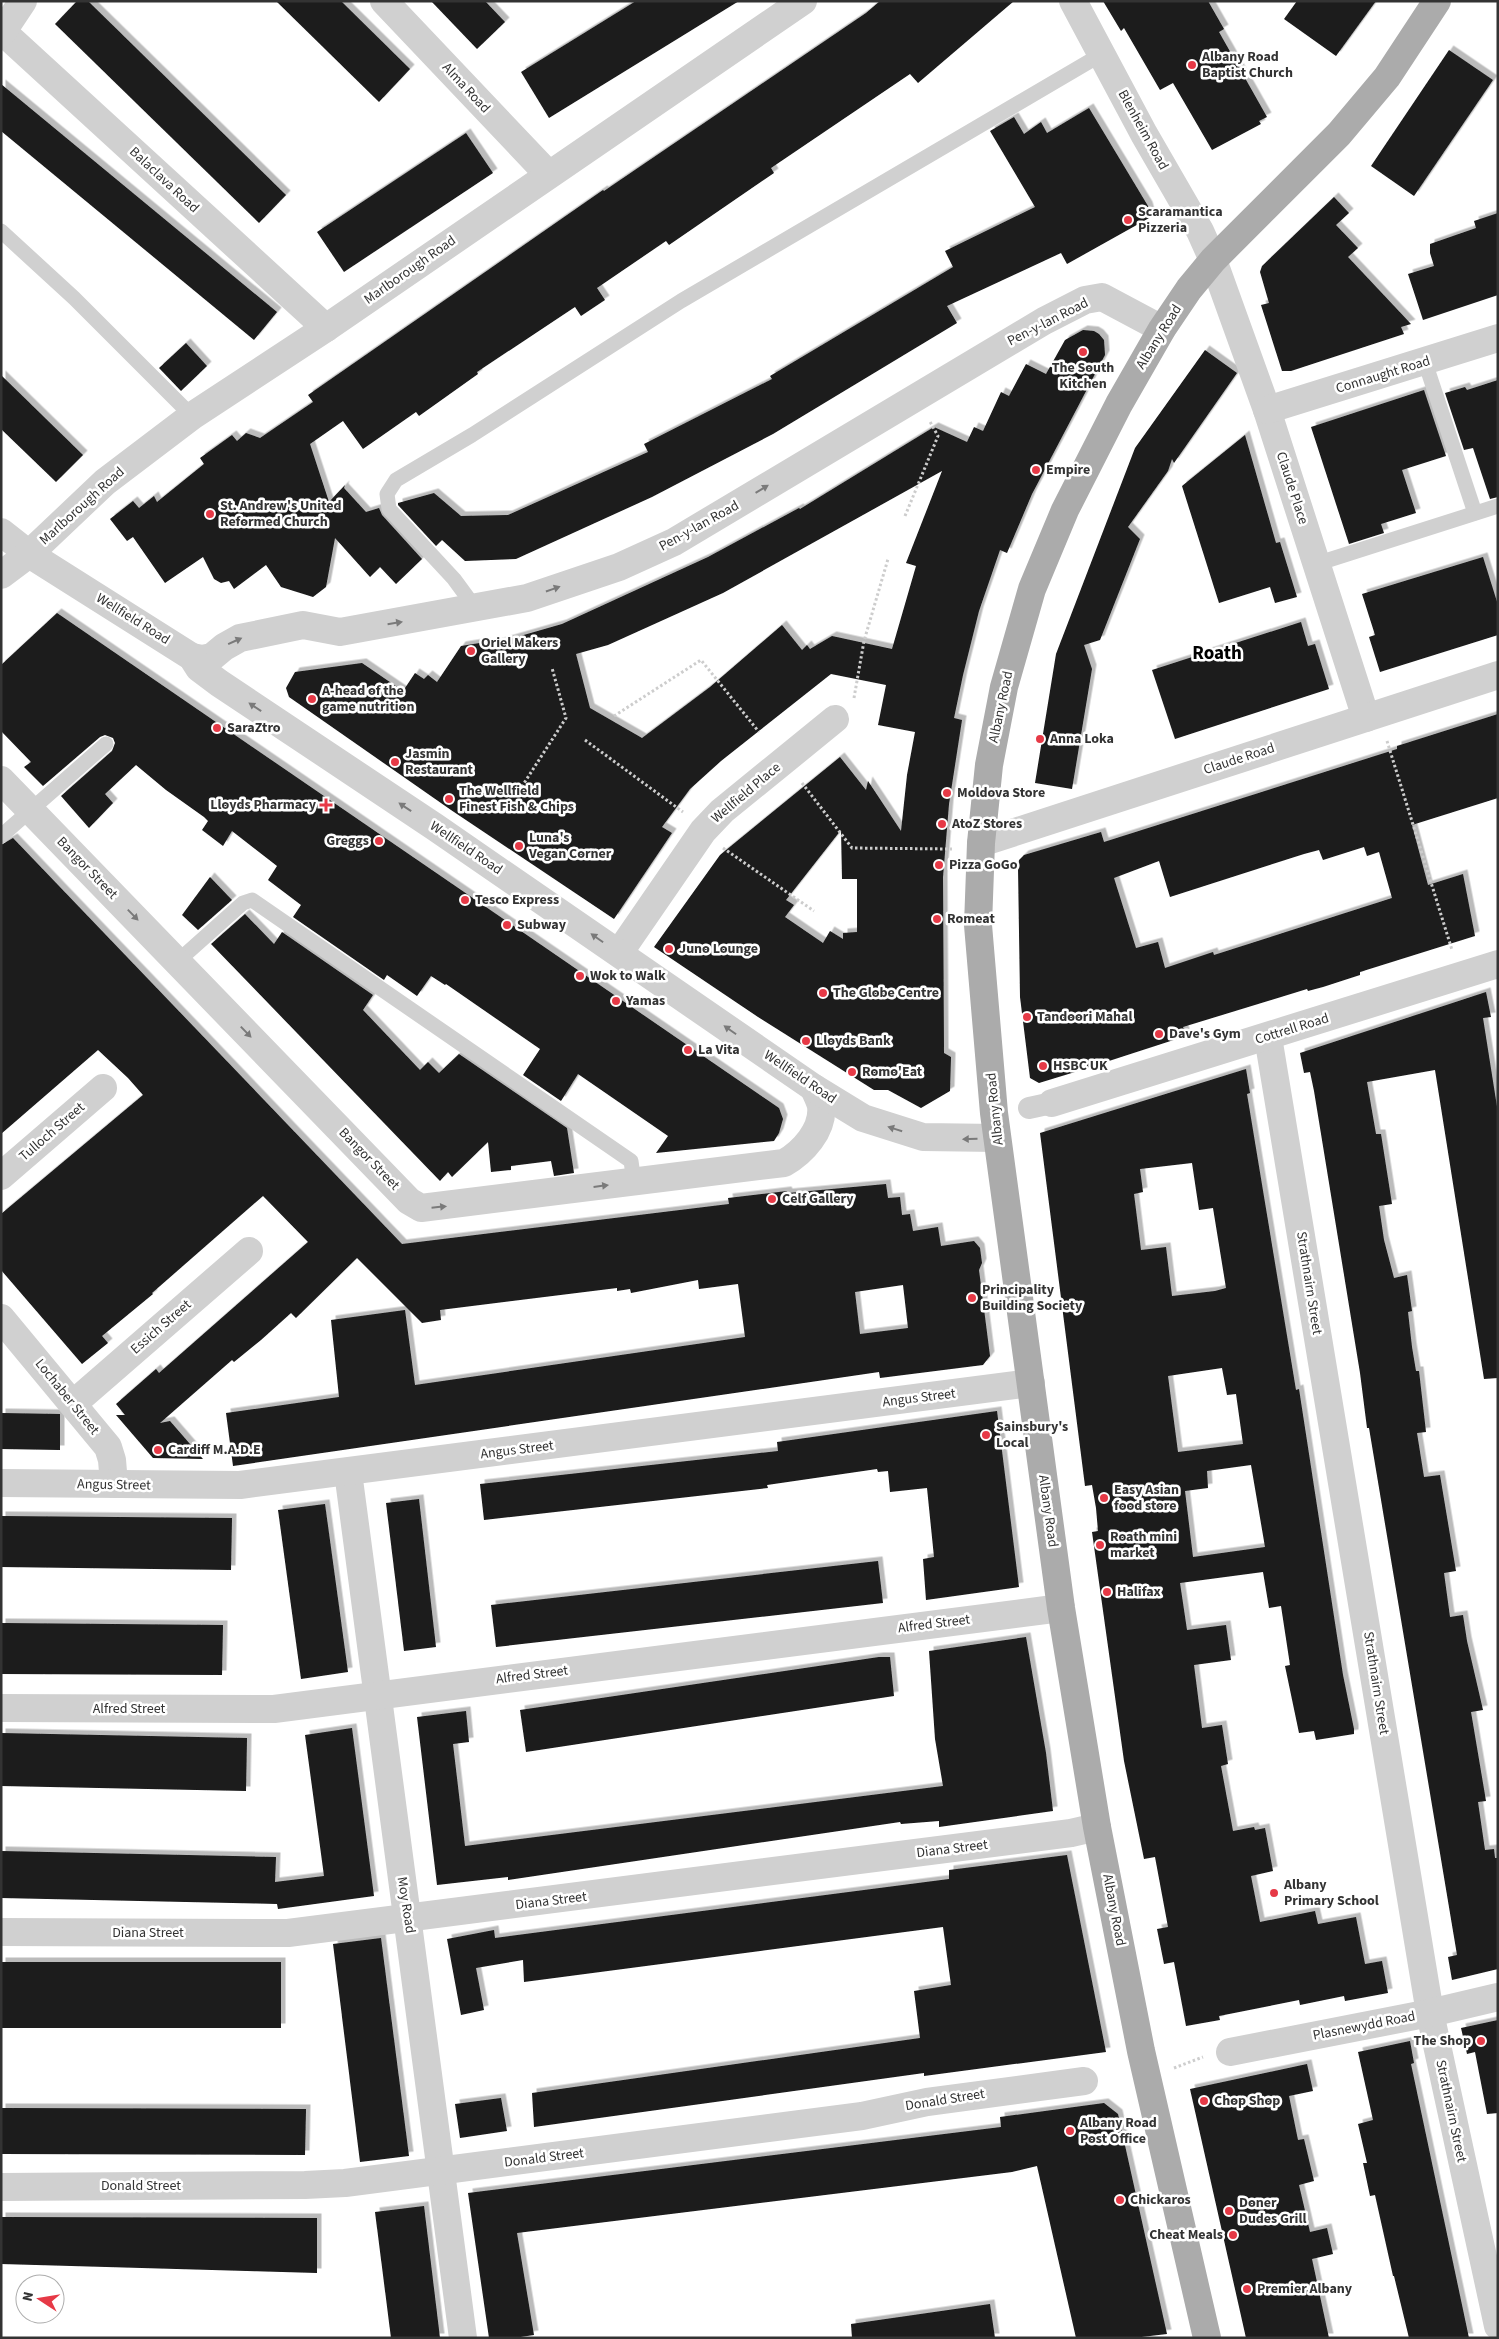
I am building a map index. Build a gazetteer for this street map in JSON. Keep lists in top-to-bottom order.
{
  "streets": {
    "main road": ["Albany Road"],
    "street": [
      "Alma Road",
      "Blenheim Road",
      "Balaclava Road",
      "Marlborough Road",
      "Pen-y-lan Road",
      "Connaught Road",
      "Claude Place",
      "Wellfield Road",
      "Claude Road",
      "Wellfield Place",
      "Bangor Street",
      "Cottrell Road",
      "Tulloch Street",
      "Strathnairn Street",
      "Essich Street",
      "Lochaber Street",
      "Angus Street",
      "Alfred Street",
      "Diana Street",
      "Moy Road",
      "Plasnewydd Road",
      "Donald Street"
    ]
  },
  "crossings": [
    ["Alma Road", "Marlborough Road"],
    ["Blenheim Road", "Albany Road"],
    ["Blenheim Road", "Claude Place"],
    ["Balaclava Road", "Marlborough Road"],
    ["Marlborough Road", "Wellfield Road"],
    ["Pen-y-lan Road", "Albany Road"],
    ["Pen-y-lan Road", "Wellfield Road"],
    ["Albany Road", "Claude Place"],
    ["Albany Road", "Wellfield Road"],
    ["Albany Road", "Claude Road"],
    ["Albany Road", "Angus Street"],
    ["Albany Road", "Alfred Street"],
    ["Albany Road", "Diana Street"],
    ["Connaught Road", "Claude Place"],
    ["Claude Place", "Claude Road"],
    ["Wellfield Road", "Wellfield Place"],
    ["Wellfield Road", "Bangor Street"],
    ["Cottrell Road", "Strathnairn Street"],
    ["Strathnairn Street", "Plasnewydd Road"],
    ["Essich Street", "Lochaber Street"],
    ["Lochaber Street", "Angus Street"],
    ["Angus Street", "Moy Road"],
    ["Alfred Street", "Moy Road"],
    ["Diana Street", "Moy Road"],
    ["Moy Road", "Donald Street"]
  ],
  "one_way": ["Pen-y-lan Road", "Wellfield Road", "Bangor Street"],
  "districts": ["Roath"],
  "places": {
    "other": [
      "Albany Road Baptist Church",
      "Scaramantica Pizzeria",
      "The South Kitchen",
      "Empire",
      "St. Andrew's United Reformed Church",
      "Oriel Makers Gallery",
      "A-head of the game nutrition",
      "SaraZtro",
      "Anna Loka",
      "Jasmin Restaurant",
      "Moldova Store",
      "The Wellfield Finest Fish & Chips",
      "AtoZ Stores",
      "Greggs",
      "Luna's Vegan Corner",
      "Pizza GoGo",
      "Tesco Express",
      "Romeat",
      "Subway",
      "Juno Lounge",
      "Wok to Walk",
      "The Globe Centre",
      "Yamas",
      "Tandoori Mahal",
      "Dave's Gym",
      "Lloyds Bank",
      "La Vita",
      "HSBC UK",
      "Romo'Eat",
      "Celf Gallery",
      "Principality Building Society",
      "Sainsbury's Local",
      "Cardiff M.A.D.E",
      "Easy Asian food store",
      "Roath mini market",
      "Halifax",
      "Albany Primary School",
      "The Shop",
      "Chop Shop",
      "Albany Road Post Office",
      "Chickaros",
      "Doner Dudes Grill",
      "Cheat Meals",
      "Premier Albany"
    ],
    "health": ["Lloyds Pharmacy"]
  },
  "north": "left"
}
